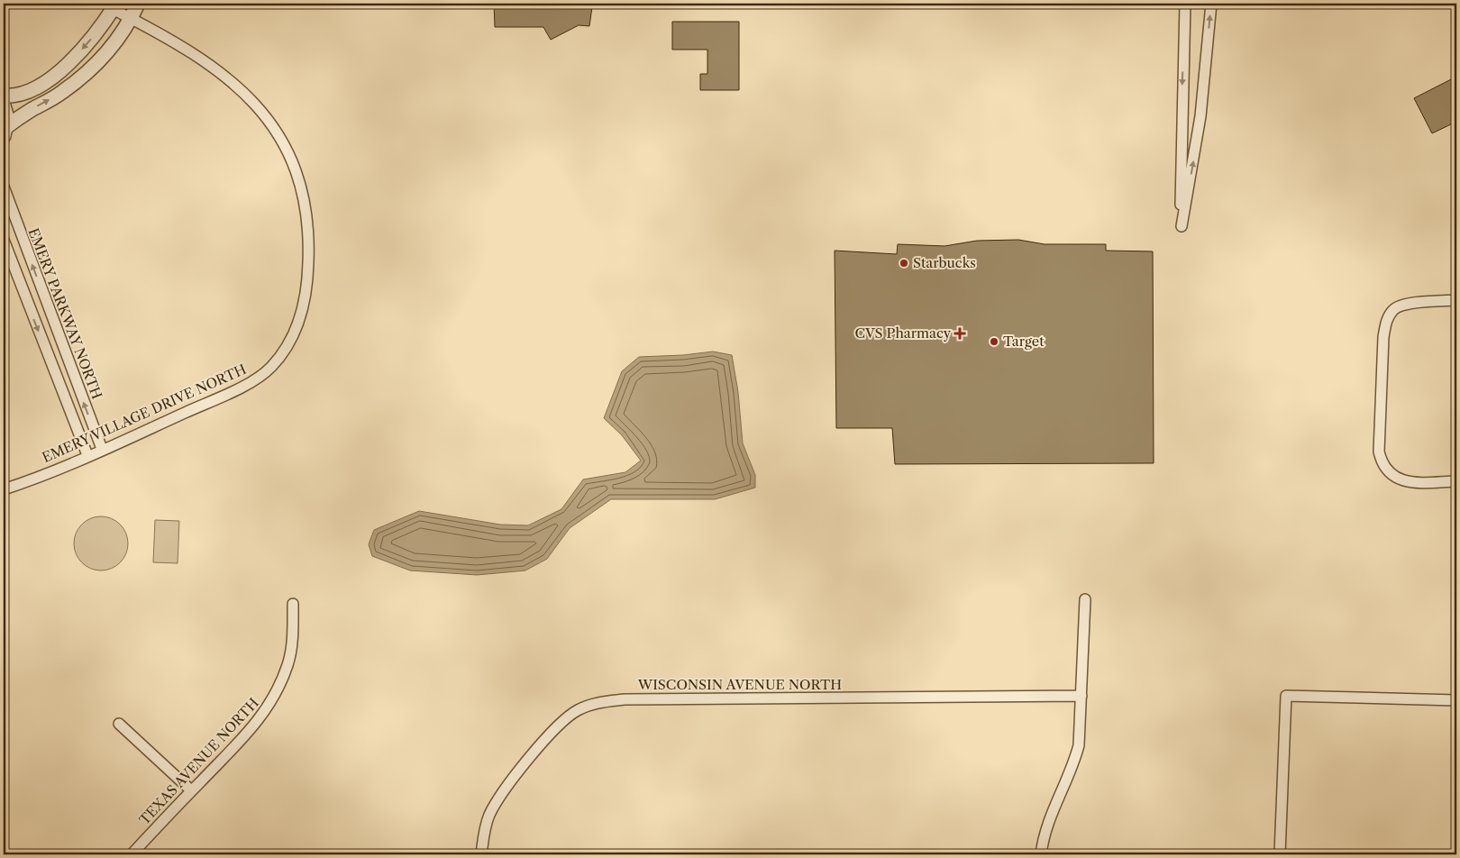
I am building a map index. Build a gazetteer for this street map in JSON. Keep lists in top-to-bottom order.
{
  "streets": {
    "street": [
      "EMERY PARKWAY NORTH",
      "EMERY VILLAGE DRIVE NORTH",
      "WISCONSIN AVENUE NORTH",
      "TEXAS AVENUE NORTH"
    ]
  },
  "crossings": [
    ["EMERY PARKWAY NORTH", "EMERY VILLAGE DRIVE NORTH"]
  ],
  "places": {
    "other": ["Starbucks", "Target"],
    "health": ["CVS Pharmacy"]
  }
}
